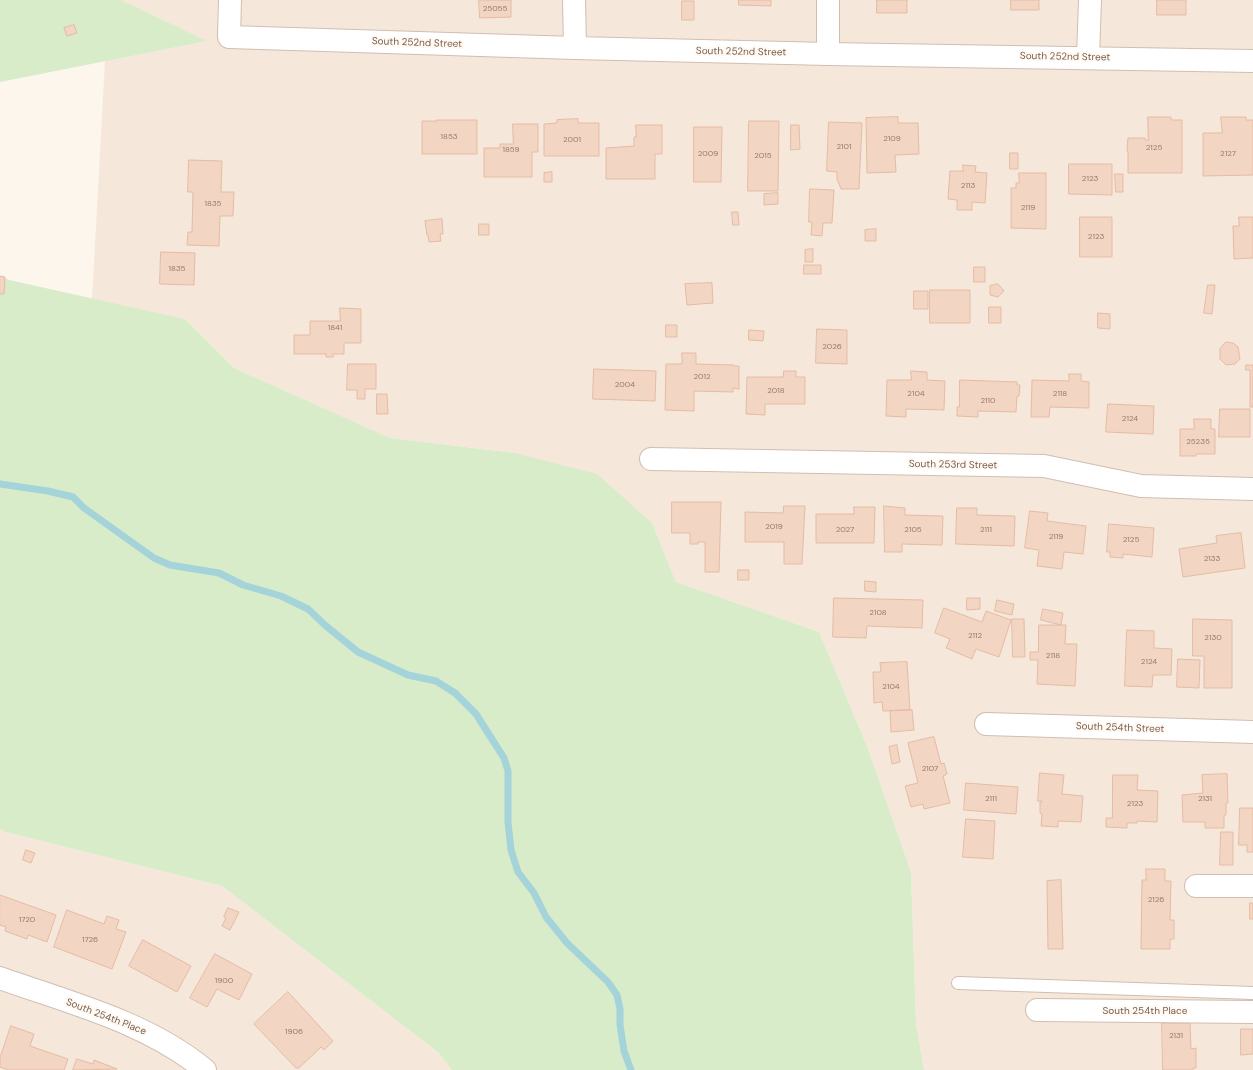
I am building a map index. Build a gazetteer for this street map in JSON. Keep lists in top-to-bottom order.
{
  "streets": {
    "street": [
      "South 252nd Street",
      "South 253rd Street",
      "South 254th Street",
      "South 254th Place"
    ]
  },
  "house_numbers": [
    "25055",
    "1853",
    "2109",
    "2001",
    "2101",
    "2125",
    "1859",
    "2009",
    "2127",
    "2015",
    "2123",
    "2113",
    "1835",
    "2119",
    "2123",
    "1835",
    "1841",
    "2026",
    "2012",
    "2004",
    "2018",
    "2104",
    "2118",
    "2110",
    "2124",
    "25235",
    "2019",
    "2027",
    "2105",
    "2111",
    "2119",
    "2125",
    "2133",
    "2108",
    "2112",
    "2130",
    "2118",
    "2124",
    "2104",
    "2107",
    "2111",
    "2131",
    "2123",
    "2126",
    "1720",
    "1726",
    "1900",
    "1906",
    "2131"
  ]
}
